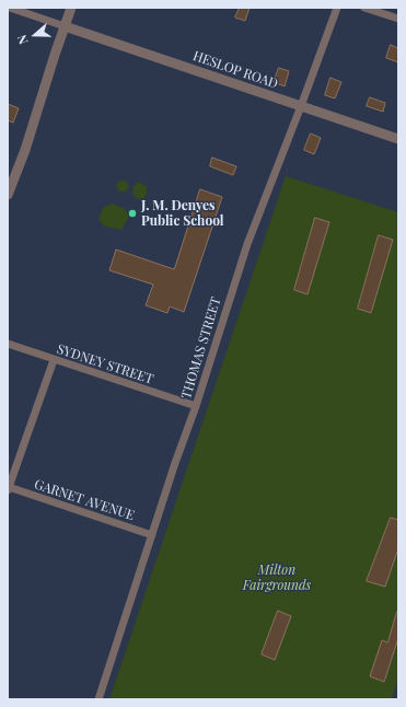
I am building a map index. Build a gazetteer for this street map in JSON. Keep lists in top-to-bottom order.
{
  "streets": {
    "street": [
      "HESLOP ROAD",
      "THOMAS STREET",
      "SYDNEY STREET",
      "GARNET AVENUE"
    ]
  },
  "crossings": [
    ["HESLOP ROAD", "THOMAS STREET"],
    ["THOMAS STREET", "SYDNEY STREET"],
    ["THOMAS STREET", "GARNET AVENUE"]
  ],
  "parks": ["Milton Fairgrounds"],
  "places": ["J. M. Denyes Public School"],
  "north": "left"
}
